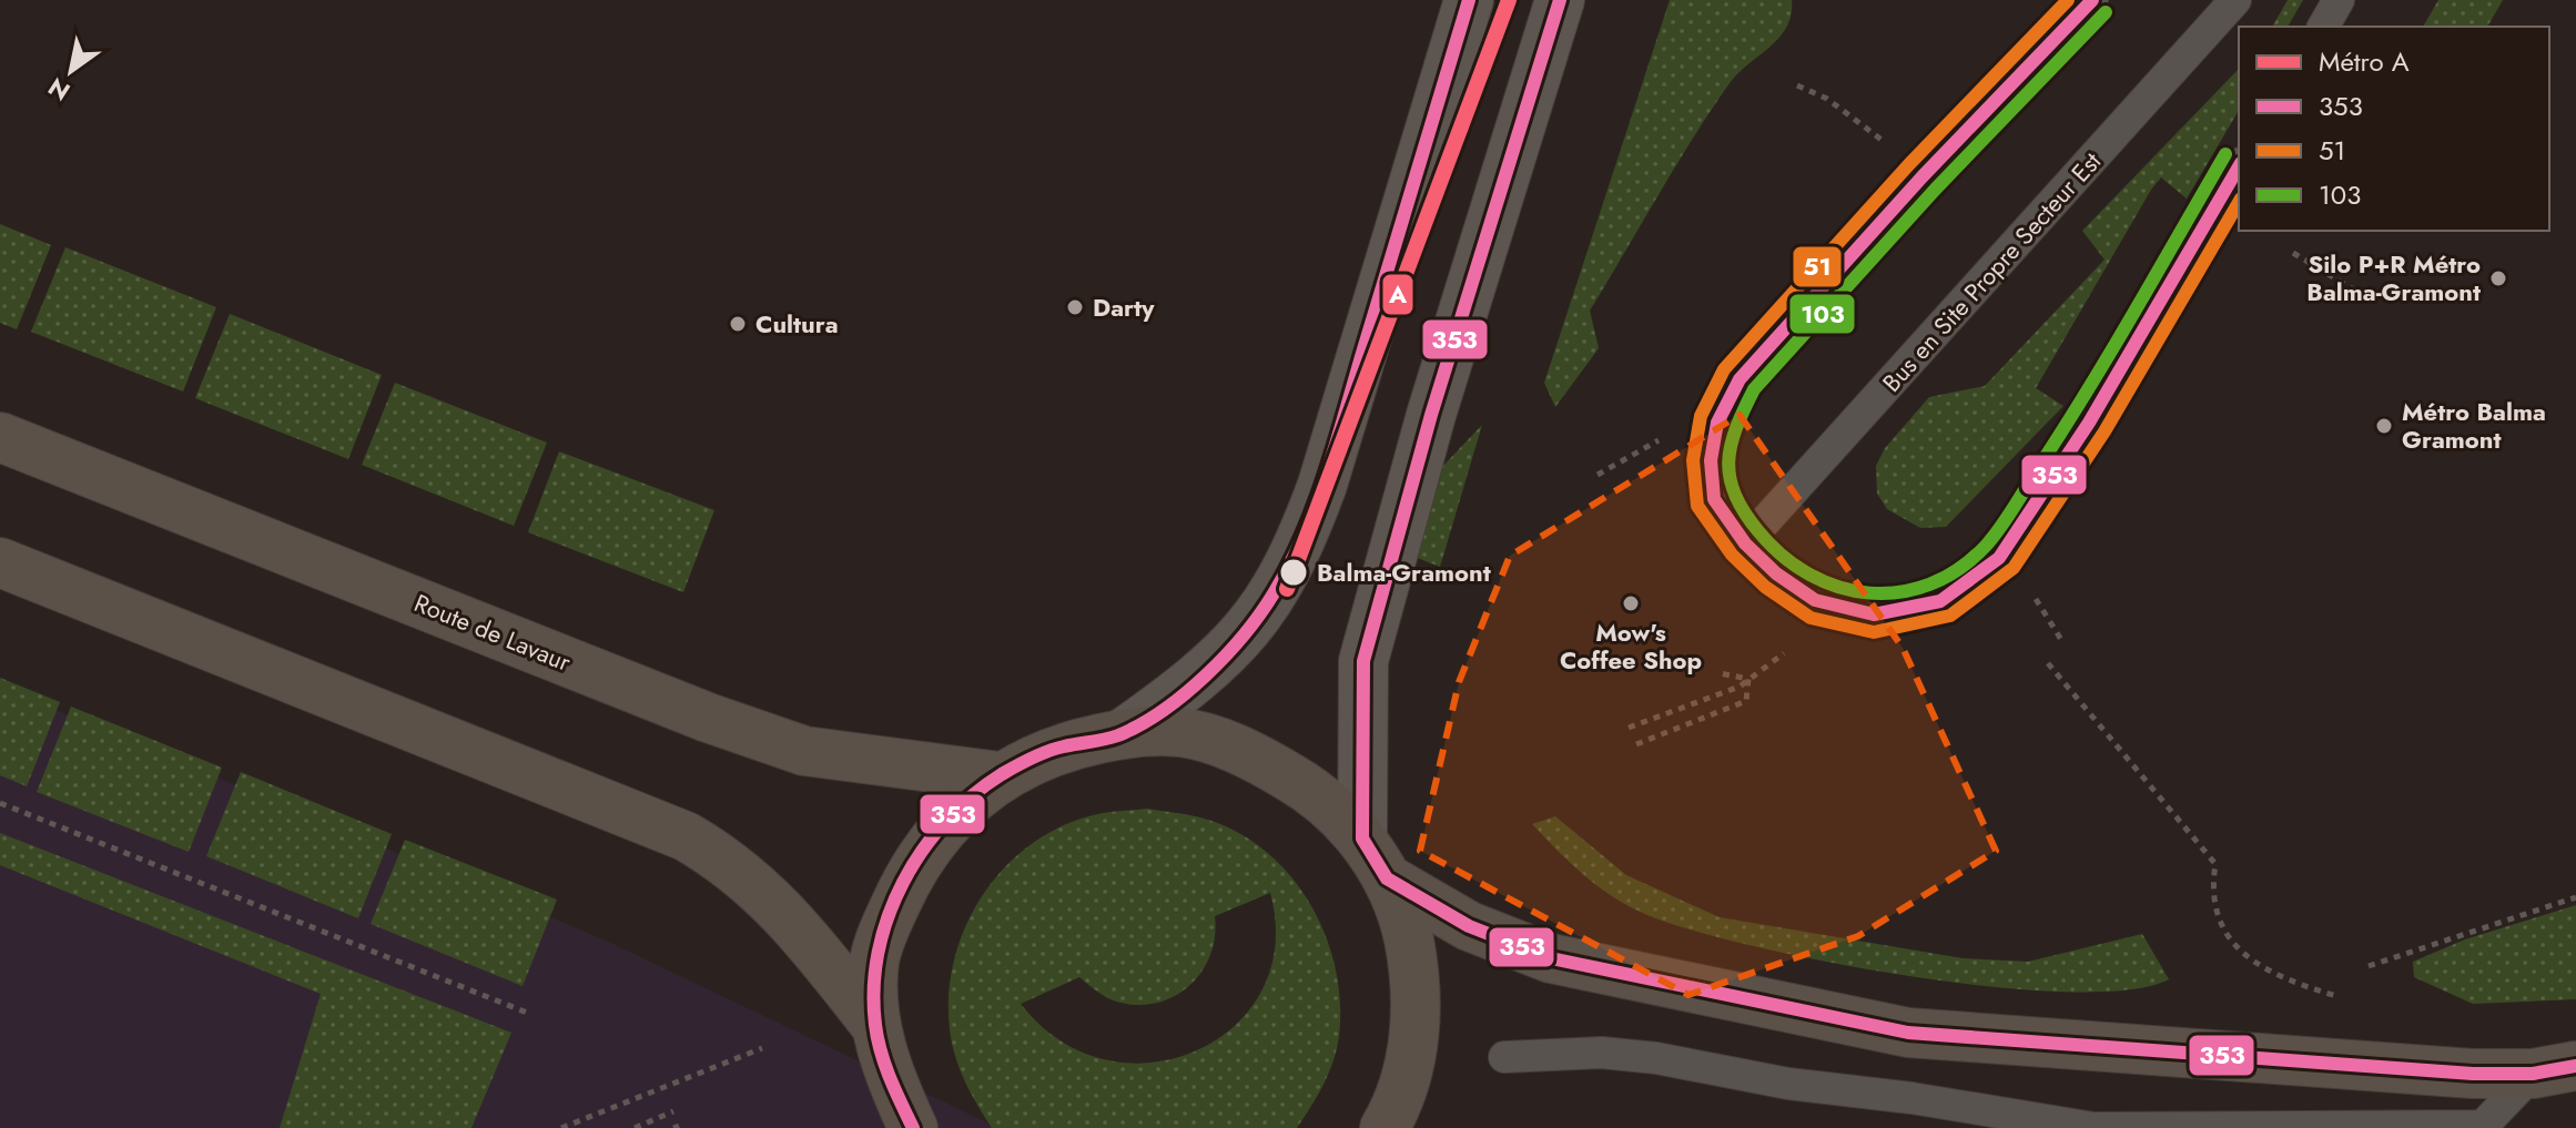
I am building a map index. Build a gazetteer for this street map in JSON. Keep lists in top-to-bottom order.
{
  "streets": {
    "main road": ["Route de Lavaur"],
    "lane": ["Bus en Site Propre Secteur Est"]
  },
  "places": [
    "Silo P+R Métro Balma-Gramont",
    "Darty",
    "Cultura",
    "Métro Balma Gramont",
    "Balma-Gramont",
    "Mow's Coffee Shop"
  ],
  "lines": [
    "metro line A",
    "transit line 353",
    "transit line 51",
    "transit line 103"
  ],
  "legend": [
    "Métro A",
    "353",
    "51",
    "103"
  ],
  "north": "bottom left"
}
